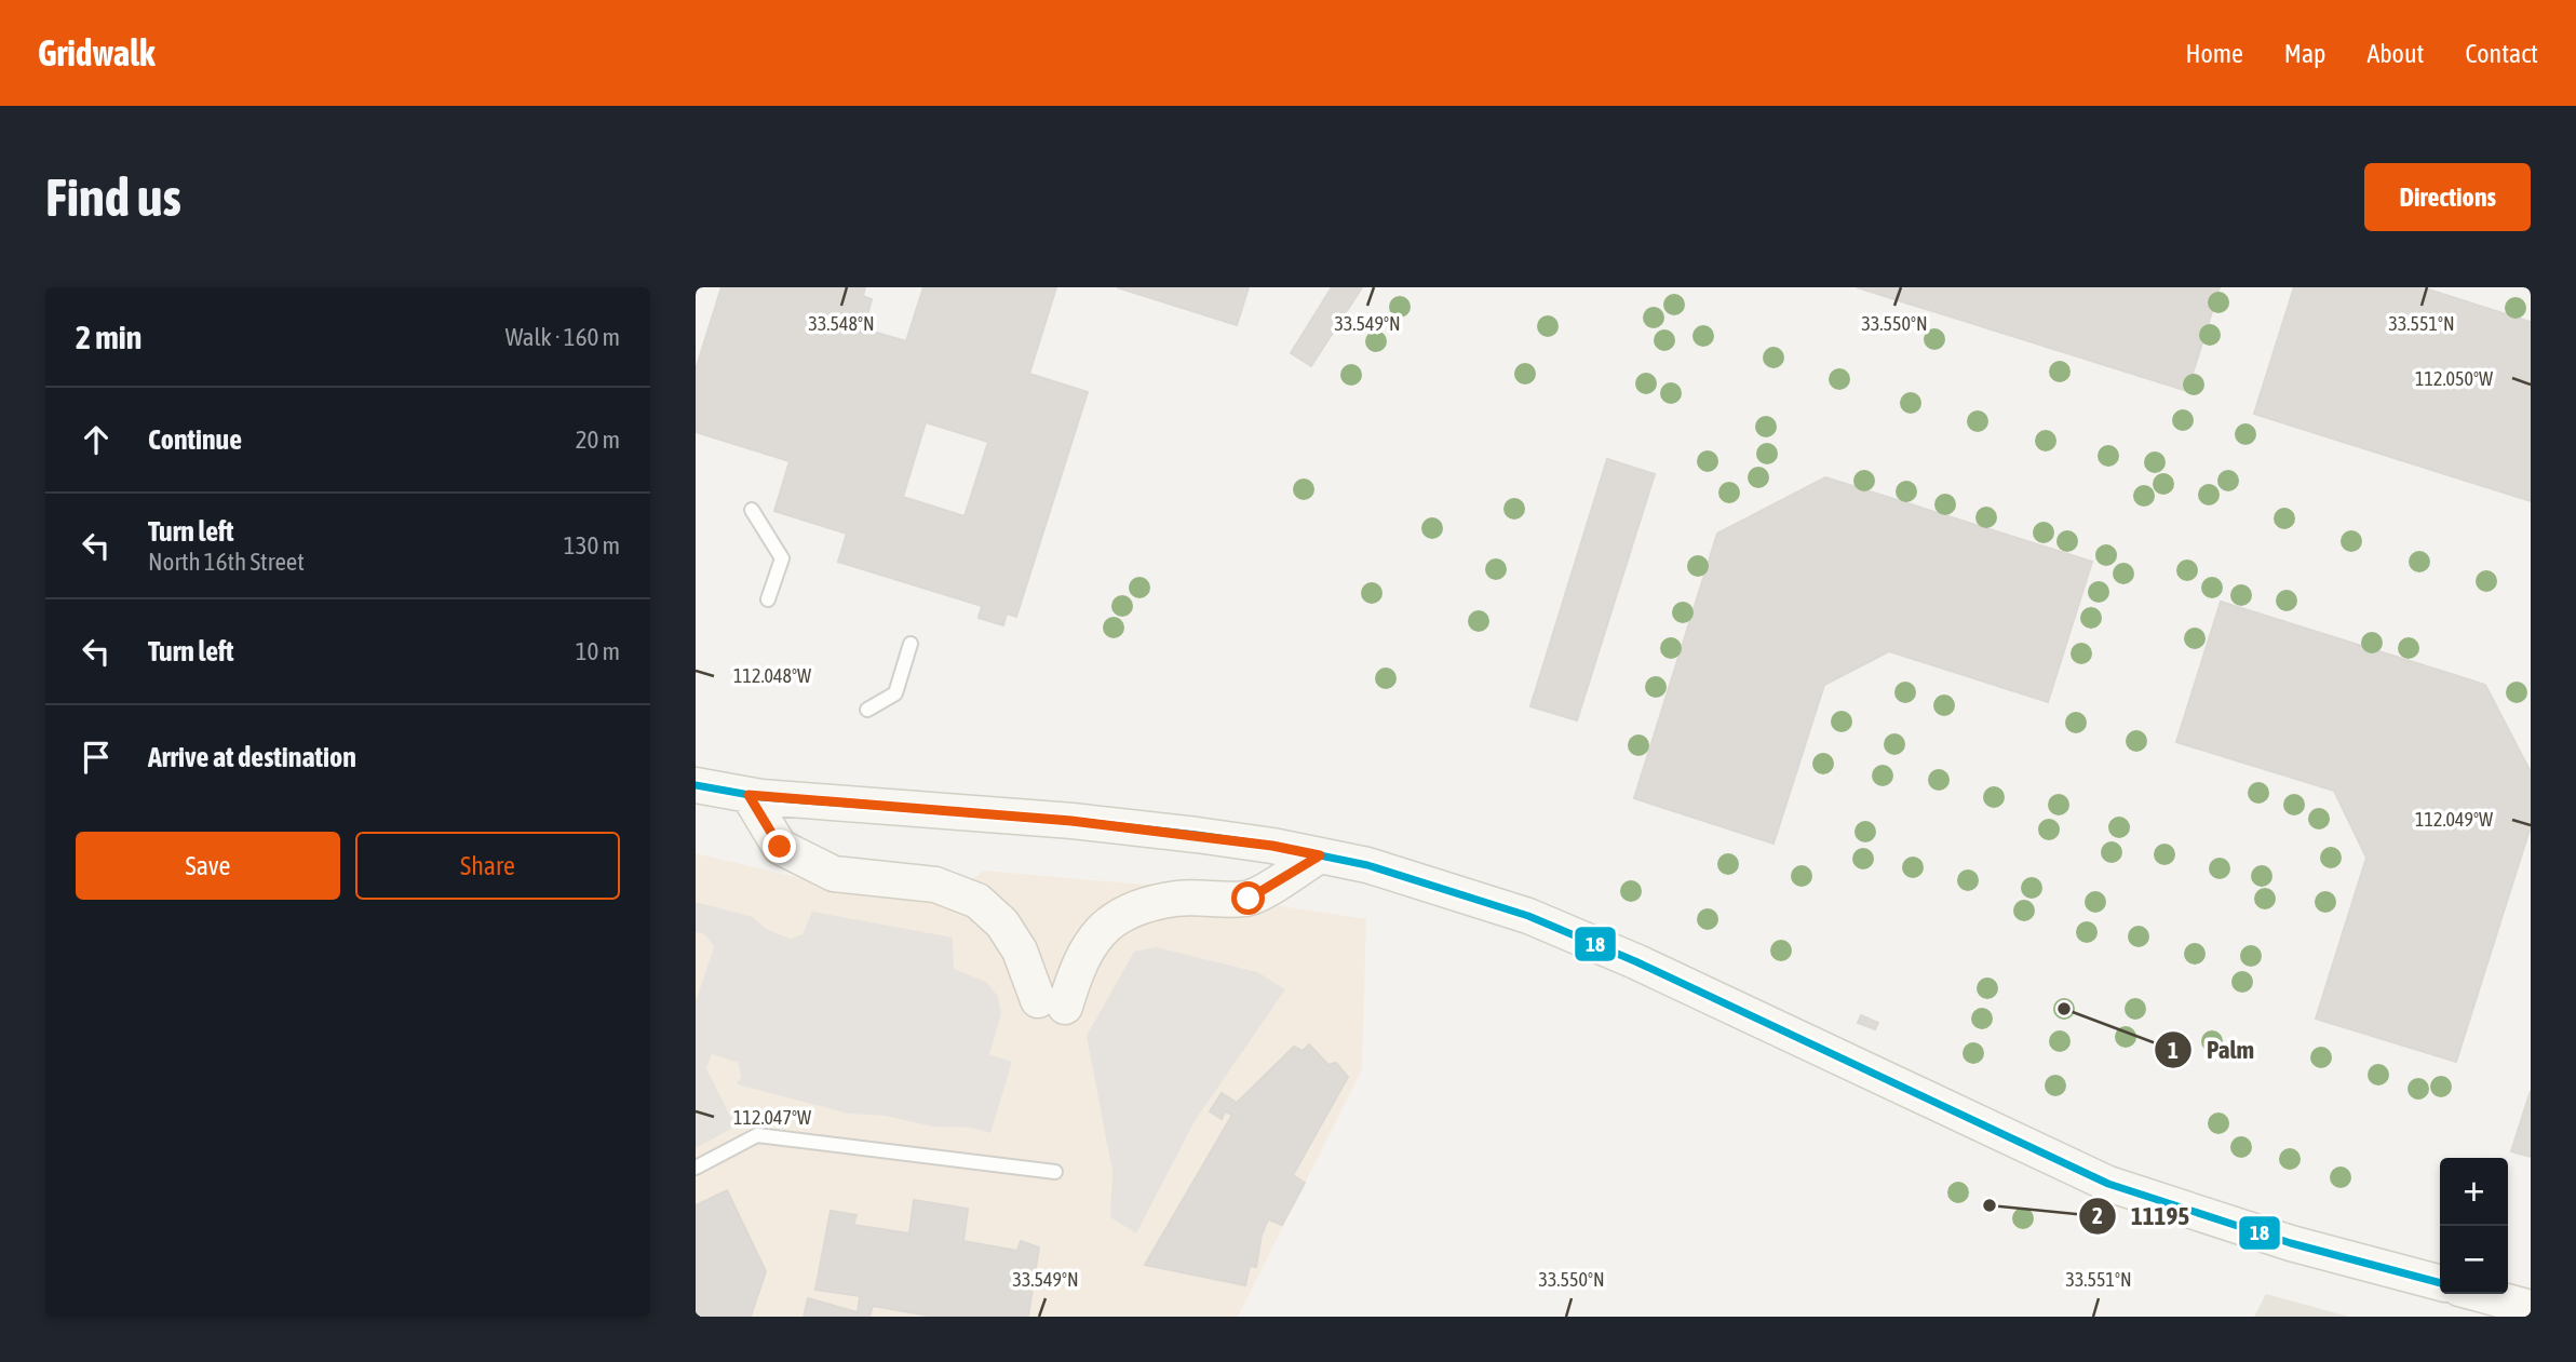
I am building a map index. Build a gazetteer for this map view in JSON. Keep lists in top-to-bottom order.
{
  "places": ["Palm", "11195"],
  "lines": ["transit line 18"],
  "page": {
    "header": "Gridwalk",
    "nav": [
      "Home",
      "Map",
      "About",
      "Contact"
    ],
    "buttons": [
      "Directions",
      ["Save", "Share"]
    ],
    "title": "Find us",
    "heading": ["2 min", "Walk · 160 m"],
    "list": [
      ["Continue", "20 m"],
      ["Turn left", "North 16th Street", "130 m"],
      ["Turn left", "10 m"],
      "Arrive at destination"
    ],
    "map_buttons": ["+", "−"]
  },
  "coordinates": [
    "33.548°N",
    "33.549°N",
    "33.550°N",
    "33.551°N",
    "112.050°W",
    "112.048°W",
    "112.049°W",
    "112.047°W"
  ]
}
